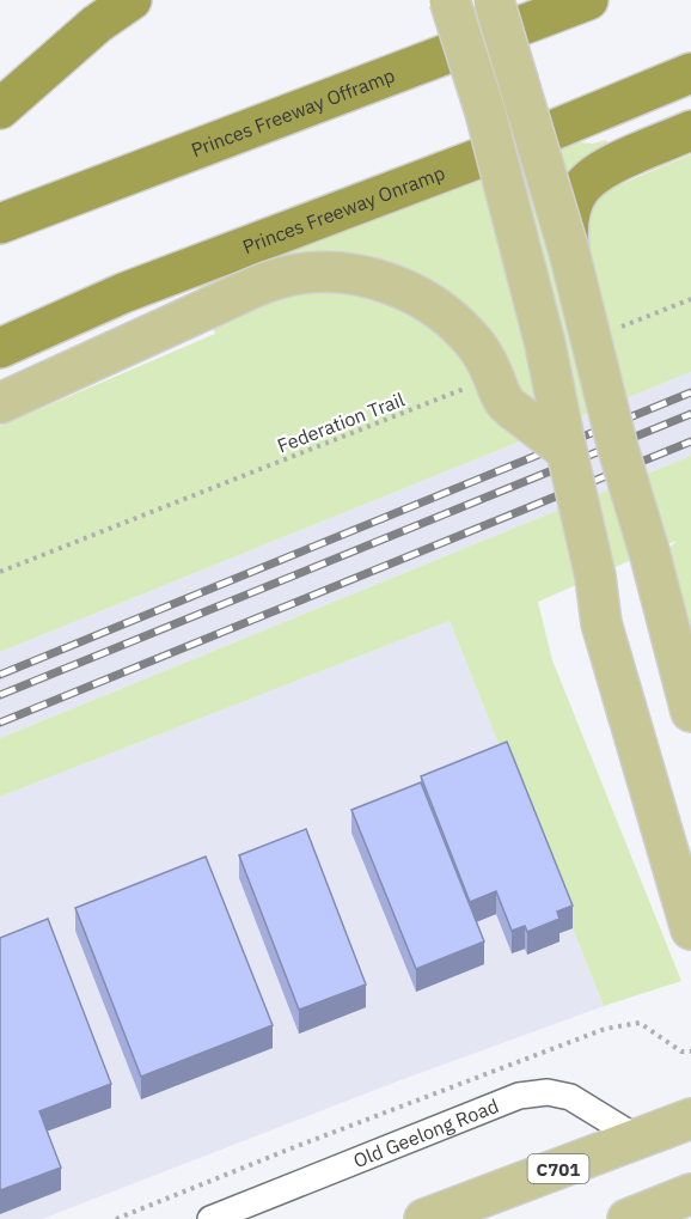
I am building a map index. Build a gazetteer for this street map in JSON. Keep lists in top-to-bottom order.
{
  "streets": {
    "highway": ["Princes Freeway Offramp", "Princes Freeway Onramp"],
    "main road": ["C701"],
    "street": ["Old Geelong Road"],
    "path": ["Federation Trail"]
  },
  "crossings": [
    ["Old Geelong Road", "C701"]
  ]
}
